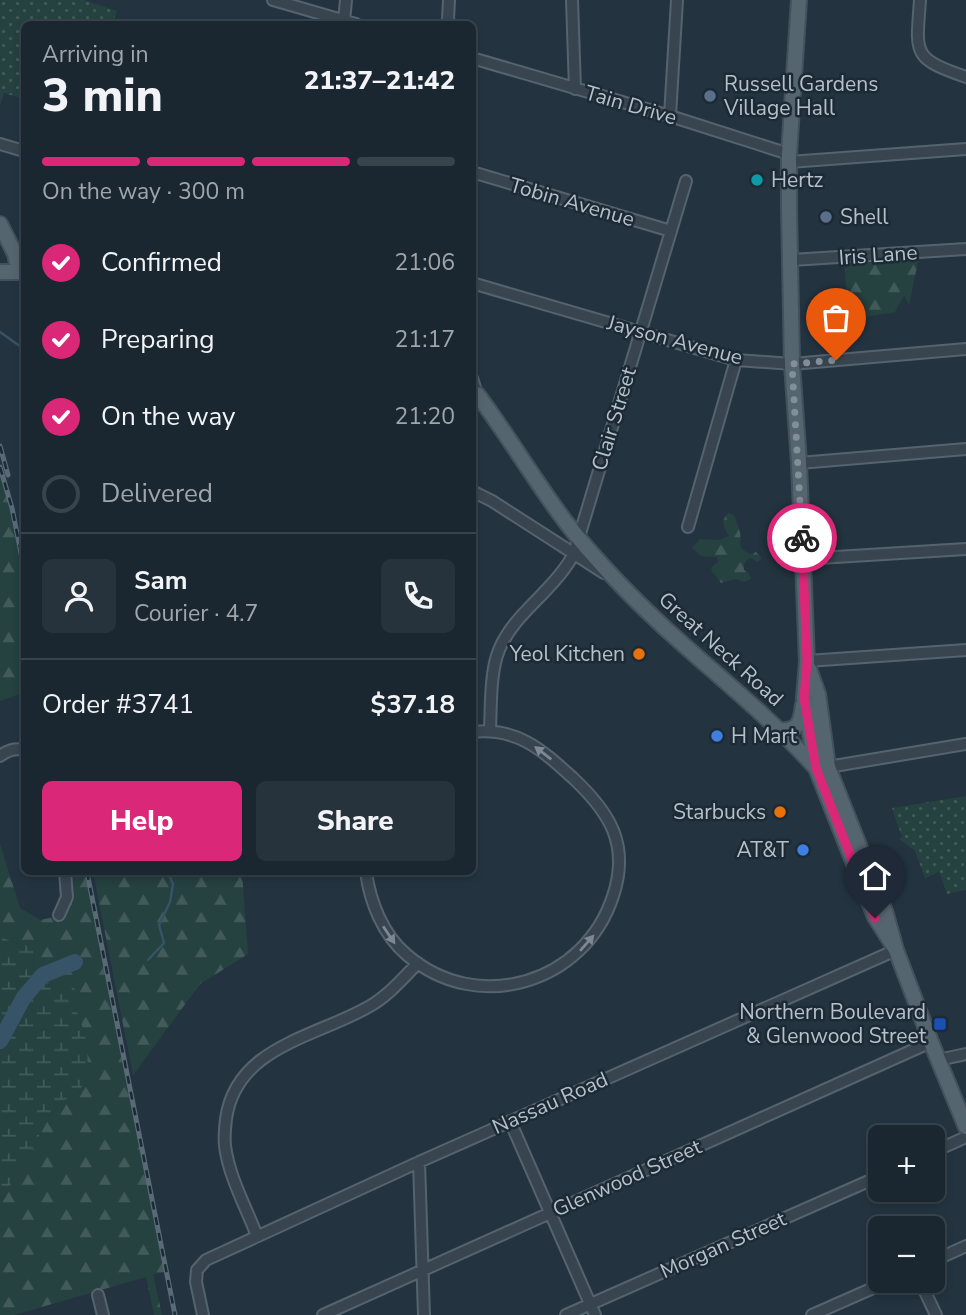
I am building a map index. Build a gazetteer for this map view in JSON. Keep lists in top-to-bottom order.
{
  "streets": {
    "main road": ["Great Neck Road"],
    "street": [
      "Tain Drive",
      "Tobin Avenue",
      "Iris Lane",
      "Jayson Avenue",
      "Clair Street",
      "Nassau Road",
      "Glenwood Street",
      "Morgan Street"
    ]
  },
  "crossings": [
    ["Tobin Avenue", "Clair Street"],
    ["Jayson Avenue", "Clair Street"],
    ["Clair Street", "Great Neck Road"]
  ],
  "places": {
    "other": [
      "Russell Gardens Village Hall",
      "Hertz",
      "Shell",
      "Yeol Kitchen",
      "H Mart",
      "Starbucks",
      "AT&T"
    ],
    "transit": ["Northern Boulevard & Glenwood Street"]
  },
  "page": {
    "heading": ["3 min", "Arriving in", "21:37–21:42"],
    "panel": [
      "Sam",
      "Courier · 4.7",
      "Order #3741",
      "$37.18"
    ],
    "bar": "On the way · 300 m",
    "list": [
      ["Confirmed", "21:06"],
      ["Preparing", "21:17"],
      ["On the way", "21:20"],
      "Delivered"
    ],
    "buttons": ["Help", "Share"],
    "map_buttons": ["+", "−"]
  }
}
